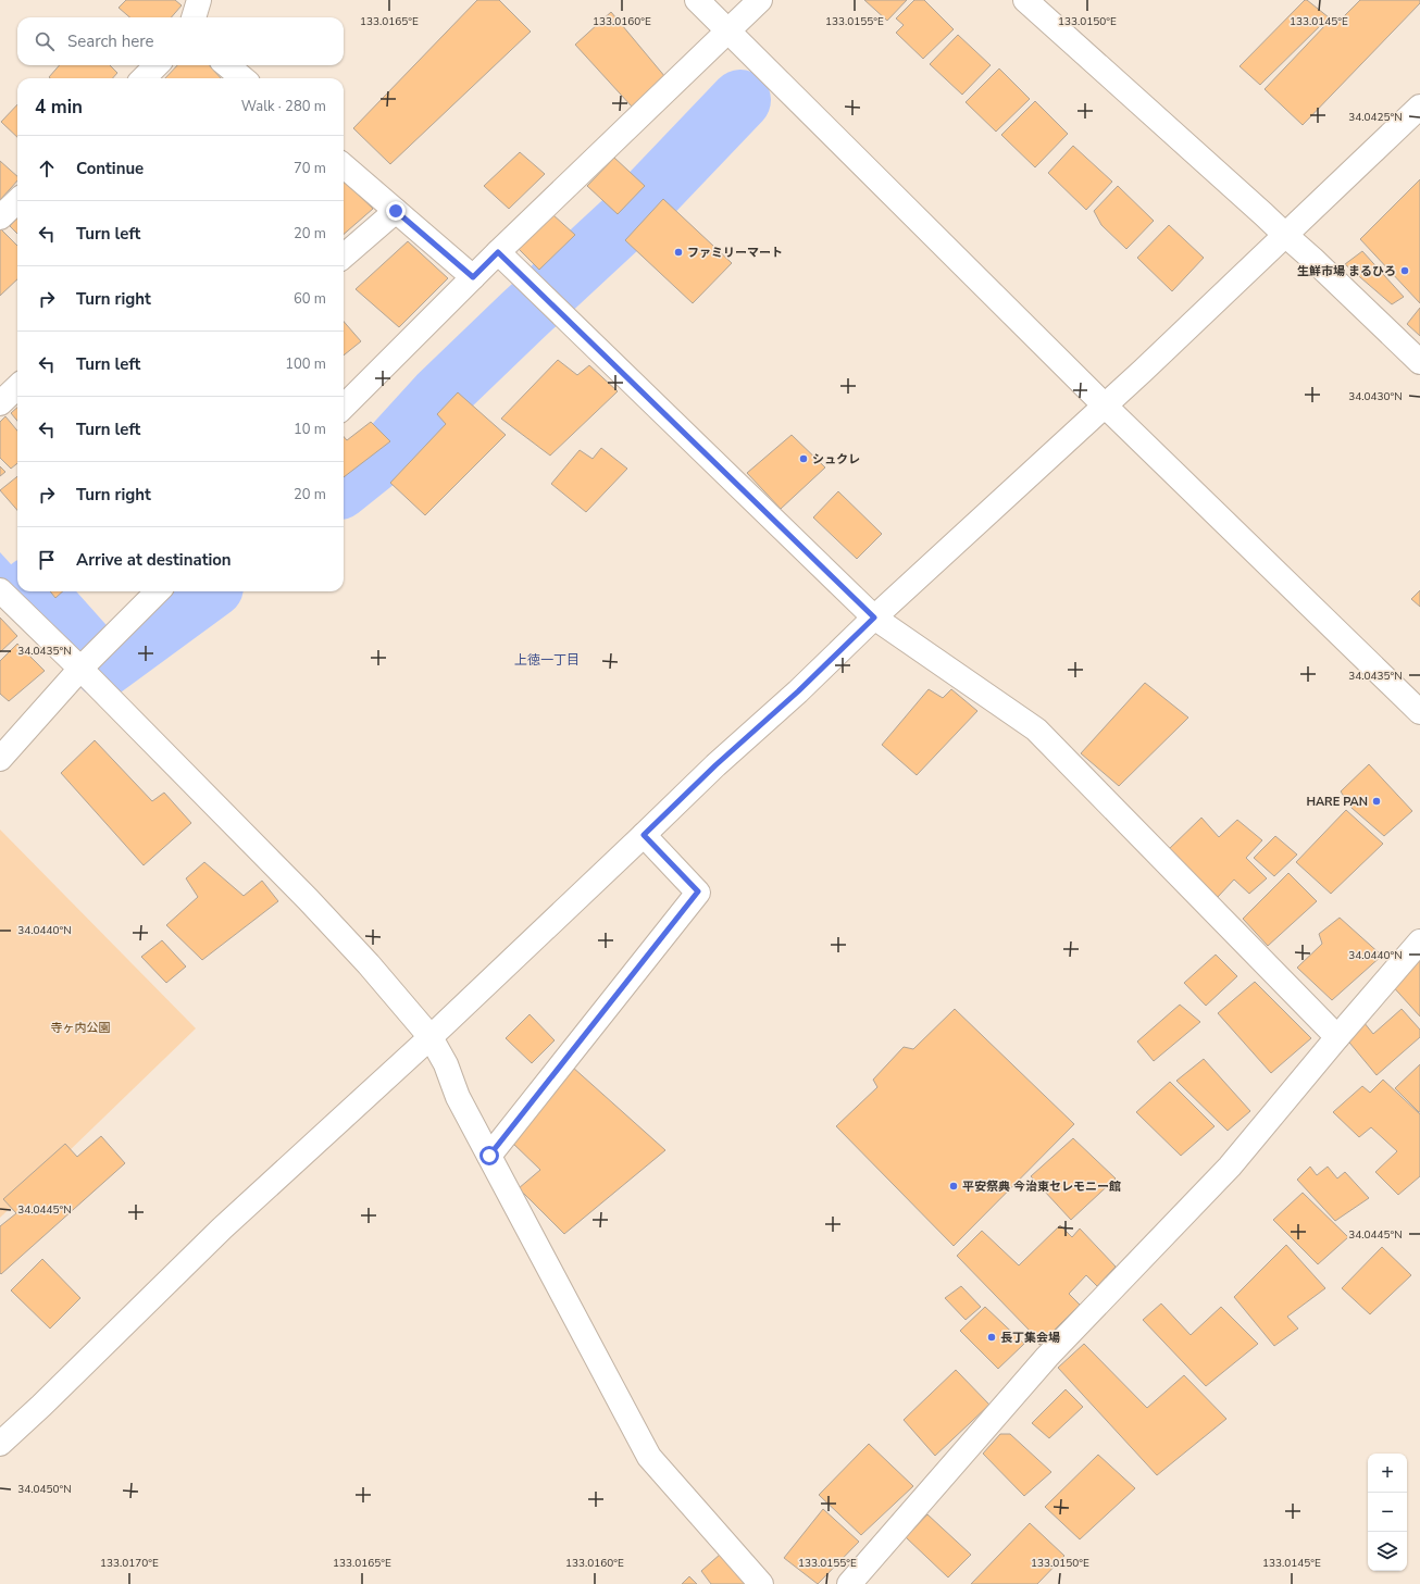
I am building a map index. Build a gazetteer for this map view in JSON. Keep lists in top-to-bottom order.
{
  "districts": ["上徳一丁目"],
  "parks": ["寺ヶ内公園"],
  "places": [
    "ファミリーマート",
    "生鮮市場 まるひろ",
    "シュクレ",
    "HARE PAN",
    "平安祭典 今治東セレモニー館",
    "長丁集会場"
  ],
  "page": {
    "search": "Search here",
    "heading": ["4 min", "Walk · 280 m"],
    "list": [
      ["Continue", "70 m"],
      ["Turn left", "20 m"],
      ["Turn right", "60 m"],
      ["Turn left", "100 m"],
      ["Turn left", "10 m"],
      ["Turn right", "20 m"],
      "Arrive at destination"
    ],
    "map_buttons": ["+", "−"]
  },
  "coordinates": [
    "133.0165°E",
    "133.0160°E",
    "133.0155°E",
    "133.0150°E",
    "133.0145°E",
    "34.0425°N",
    "34.0430°N",
    "34.0435°N",
    "34.0440°N",
    "34.0445°N",
    "34.0450°N",
    "133.0170°E"
  ]
}
